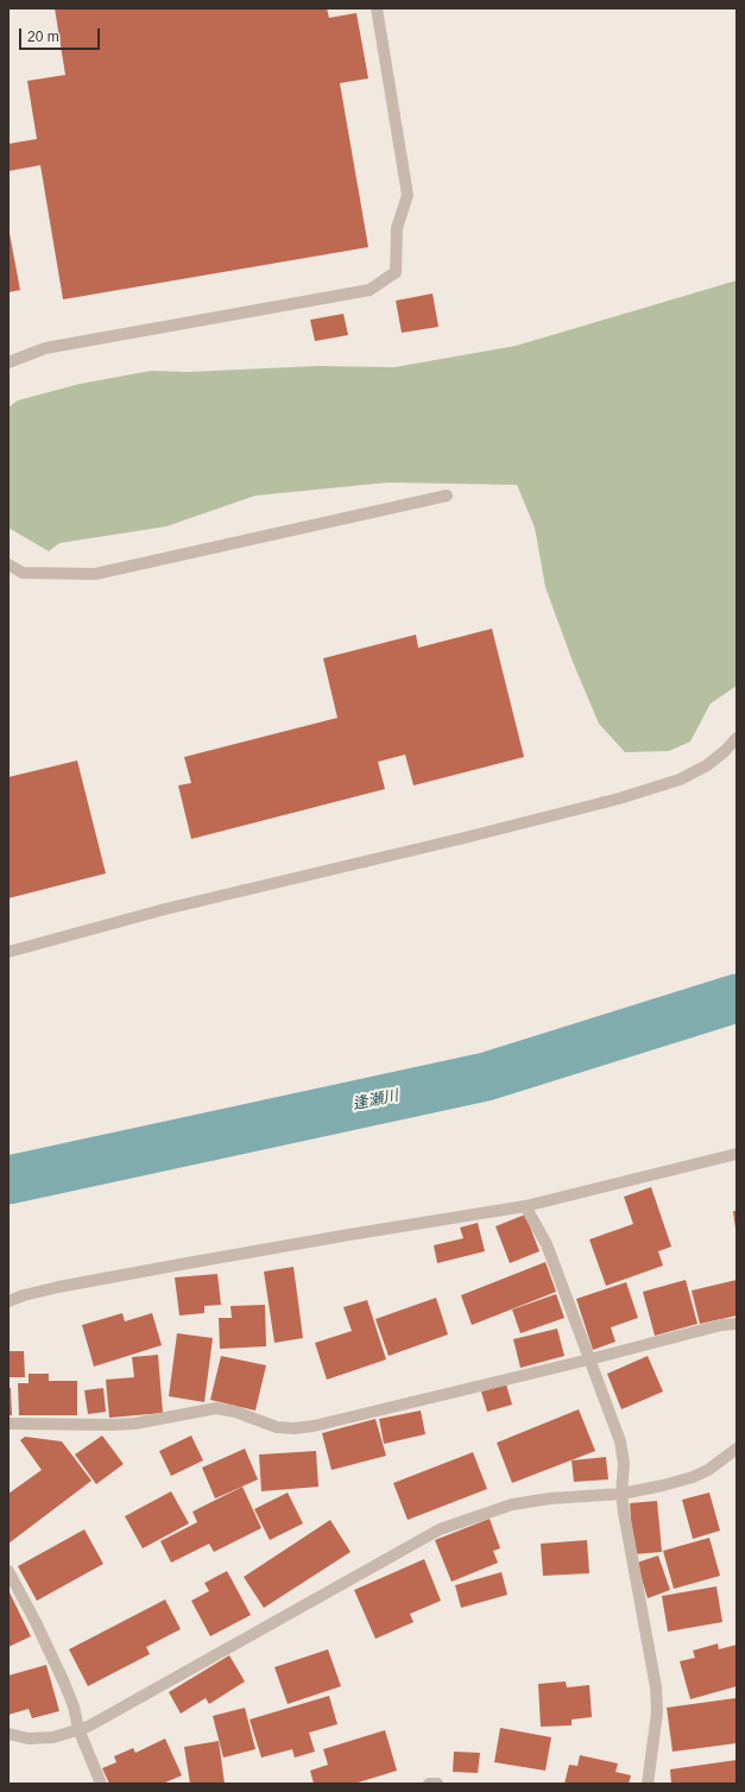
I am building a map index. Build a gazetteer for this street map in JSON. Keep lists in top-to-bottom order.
{
  "water": ["逢瀬川"],
  "scale_bar": "20 m"
}
